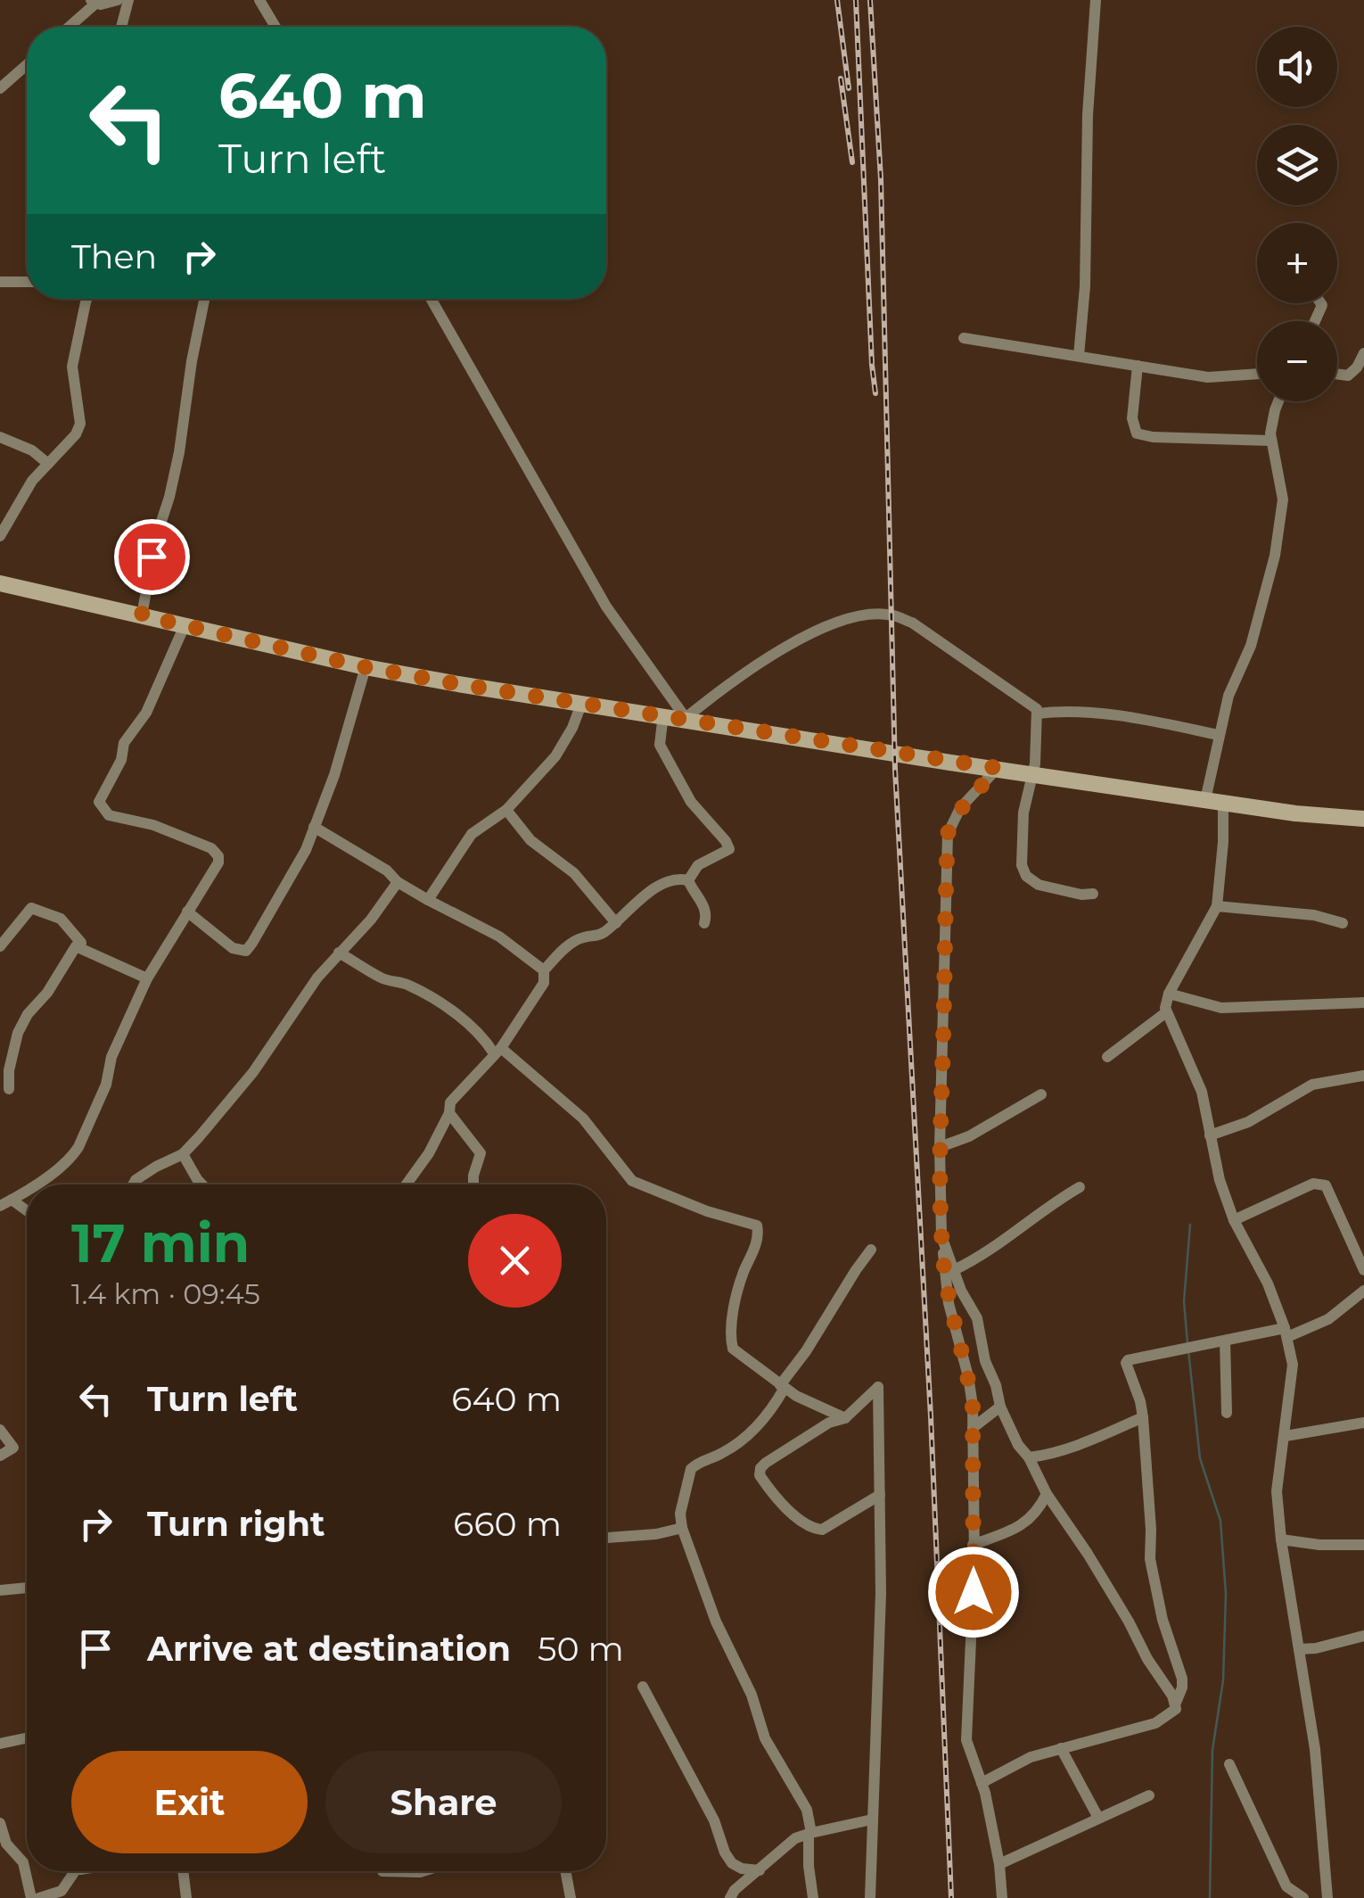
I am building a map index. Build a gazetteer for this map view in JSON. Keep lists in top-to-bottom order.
{
  "page": {
    "map_buttons": ["+", "−"],
    "turn": ["640 m", "Turn left"],
    "then": "Then",
    "heading": ["17 min", "1.4 km · 09:45"],
    "list": [
      {
        "name": "Turn left",
        "value": "640 m"
      },
      {
        "name": "Turn right",
        "value": "660 m"
      },
      {
        "name": "Arrive at destination",
        "value": "50 m"
      }
    ],
    "buttons": ["Exit", "Share"]
  }
}
